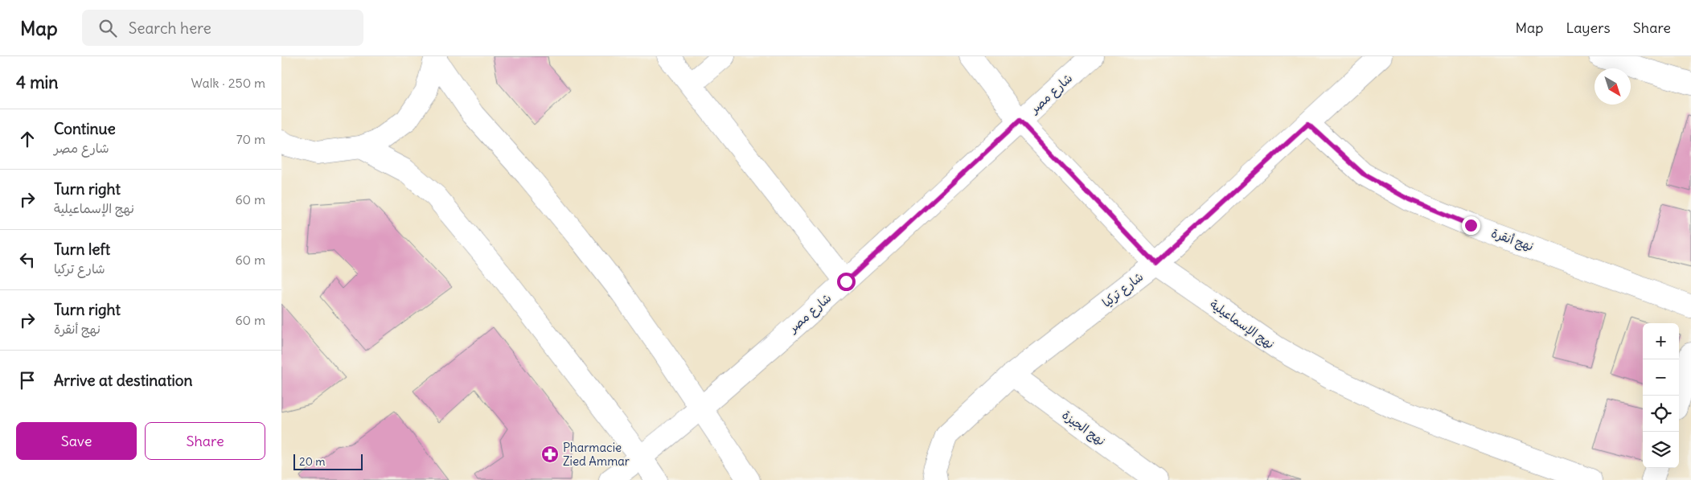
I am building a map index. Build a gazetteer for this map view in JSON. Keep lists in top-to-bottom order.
{
  "streets": {
    "street": [
      "شارع مصر",
      "نهج أنقرة",
      "شارع تركيا",
      "نهج الإسماعيلية",
      "نهج الجيزة"
    ]
  },
  "crossings": [
    ["شارع مصر", "نهج الإسماعيلية"],
    ["نهج أنقرة", "شارع تركيا"],
    ["شارع تركيا", "نهج الإسماعيلية"],
    ["شارع تركيا", "نهج الجيزة"]
  ],
  "places": {
    "pharmacy": ["Pharmacie Zied Ammar"]
  },
  "scale_bar": "20 m",
  "north": "bottom right",
  "page": {
    "header": "Map",
    "search": "Search here",
    "nav": ["Map", "Layers", "Share"],
    "heading": ["4 min", "Walk · 250 m"],
    "list": [
      ["Continue", "شارع مصر", "70 m"],
      ["Turn right", "نهج الإسماعيلية", "60 m"],
      ["Turn left", "شارع تركيا", "60 m"],
      ["Turn right", "نهج أنقرة", "60 m"],
      "Arrive at destination"
    ],
    "map_buttons": ["+", "−"],
    "buttons": ["Save", "Share"],
    "scale": "20 m"
  }
}
